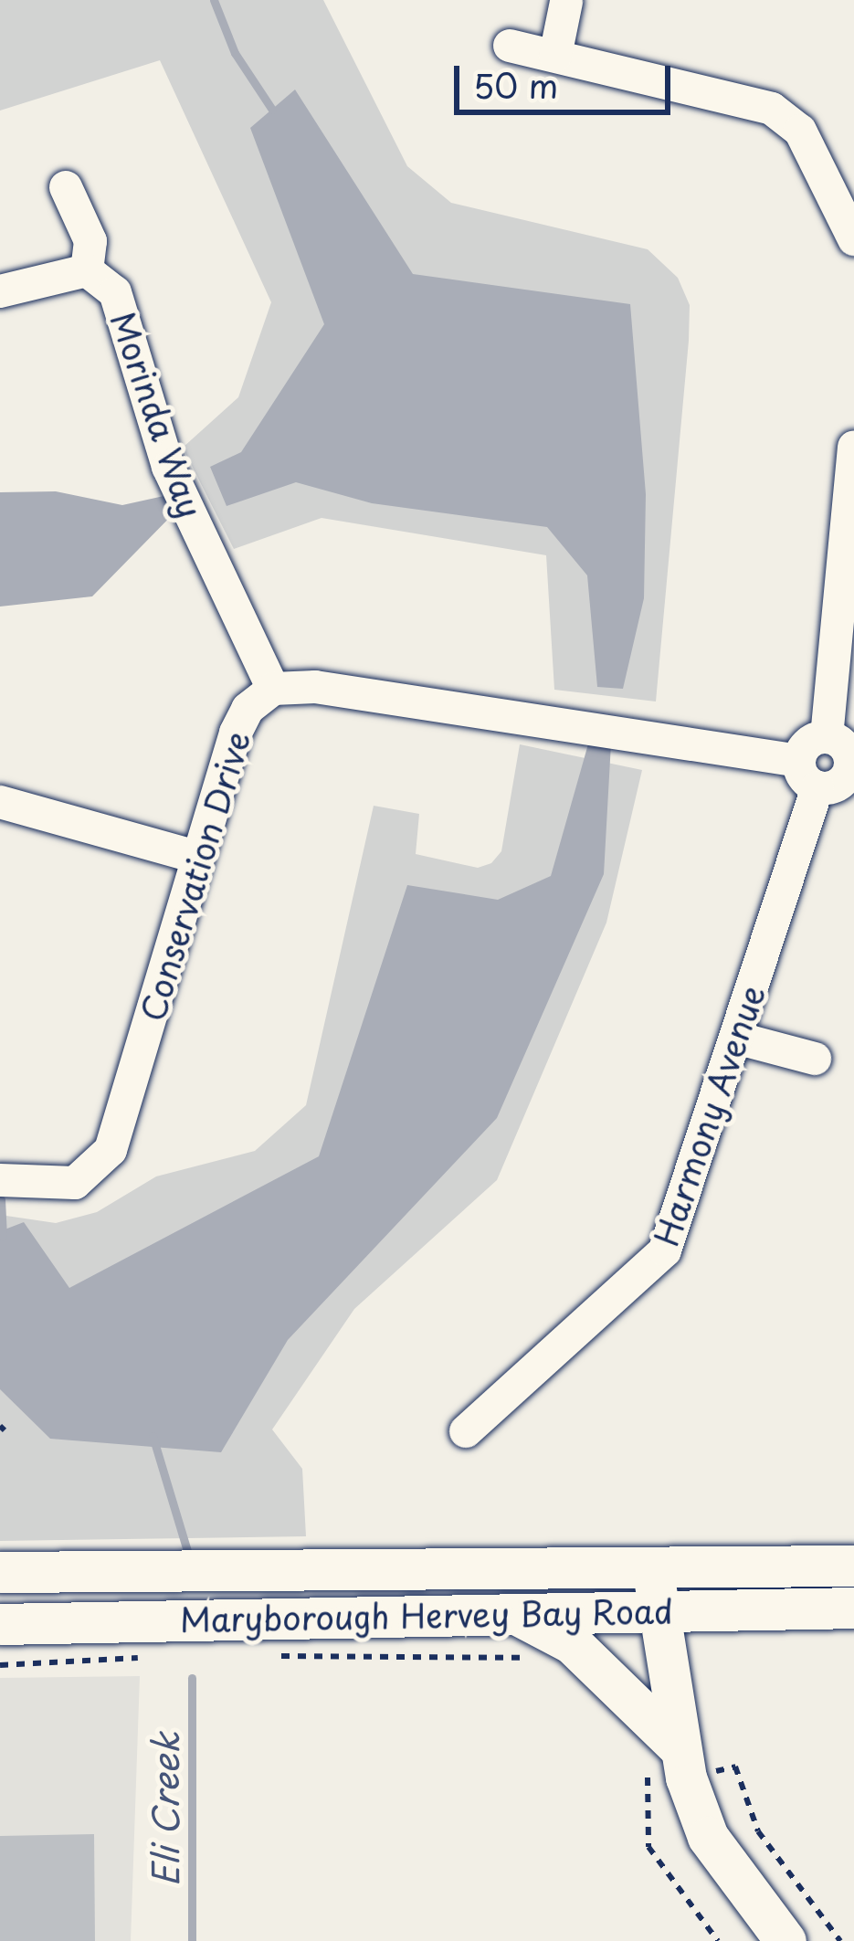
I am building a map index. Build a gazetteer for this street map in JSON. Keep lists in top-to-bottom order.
{
  "streets": {
    "main road": ["Maryborough Hervey Bay Road"],
    "street": ["Morinda Way", "Conservation Drive", "Harmony Avenue"]
  },
  "crossings": [
    ["Morinda Way", "Conservation Drive"]
  ],
  "water": ["Eli Creek"],
  "scale_bar": "50 m"
}
